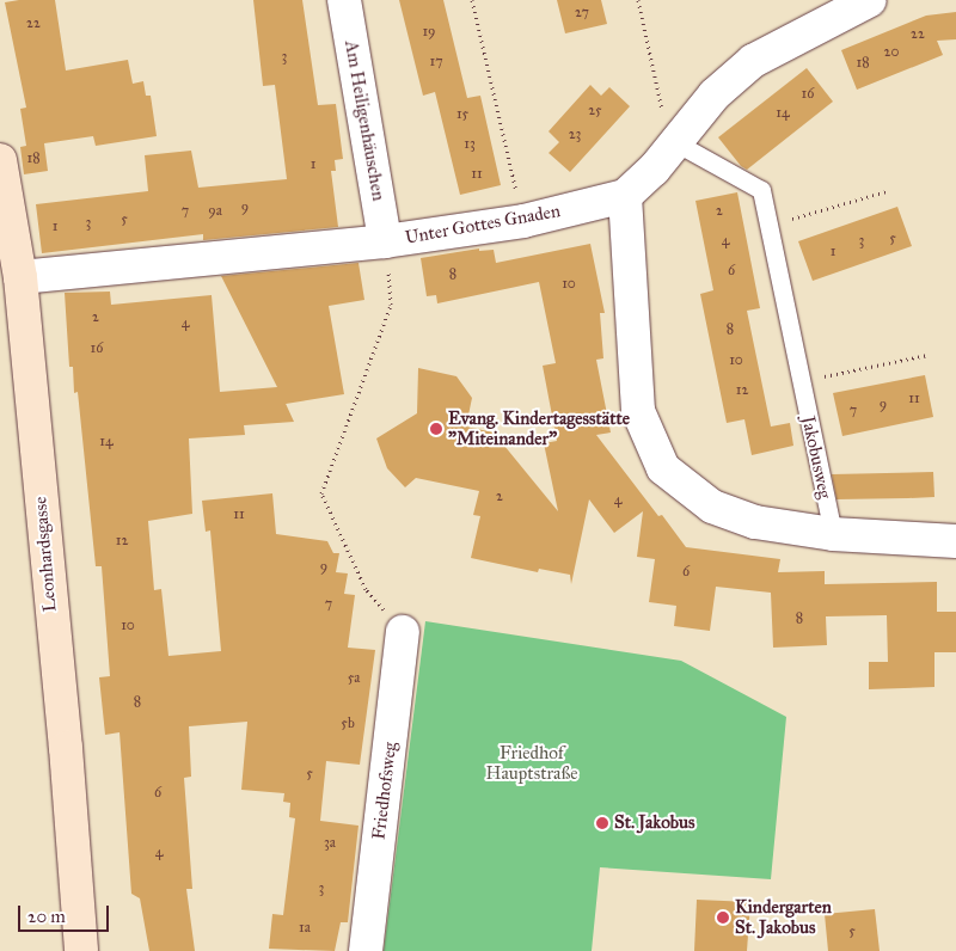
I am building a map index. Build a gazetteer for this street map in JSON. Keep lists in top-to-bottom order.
{
  "streets": {
    "street": [
      "Am Heiligenhäuschen",
      "Unter Gottes Gnaden",
      "Leonhardsgasse",
      "Friedhofsweg"
    ],
    "lane": ["Jakobusweg"]
  },
  "crossings": [
    ["Am Heiligenhäuschen", "Unter Gottes Gnaden"],
    ["Unter Gottes Gnaden", "Leonhardsgasse"]
  ],
  "parks": ["Friedhof Hauptstraße"],
  "places": ["Evang. Kindertagesstätte \"Miteinander\"", "St. Jakobus", "Kindergarten St. Jakobus"],
  "house_numbers": [
    "27",
    "22",
    "19",
    "22",
    "20",
    "3",
    "17",
    "18",
    "16",
    "25",
    "14",
    "15",
    "23",
    "13",
    "18",
    "1",
    "11",
    "9",
    "7",
    "9a",
    "2",
    "5",
    "3",
    "1",
    "5",
    "4",
    "3",
    "1",
    "6",
    "8",
    "10",
    "2",
    "4",
    "8",
    "16",
    "10",
    "12",
    "11",
    "9",
    "7",
    "14",
    "2",
    "4",
    "11",
    "12",
    "9",
    "6",
    "7",
    "8",
    "10",
    "5a",
    "8",
    "5b",
    "5",
    "6",
    "3a",
    "4",
    "3",
    "1a",
    "5"
  ],
  "scale_bar": "20 m"
}
